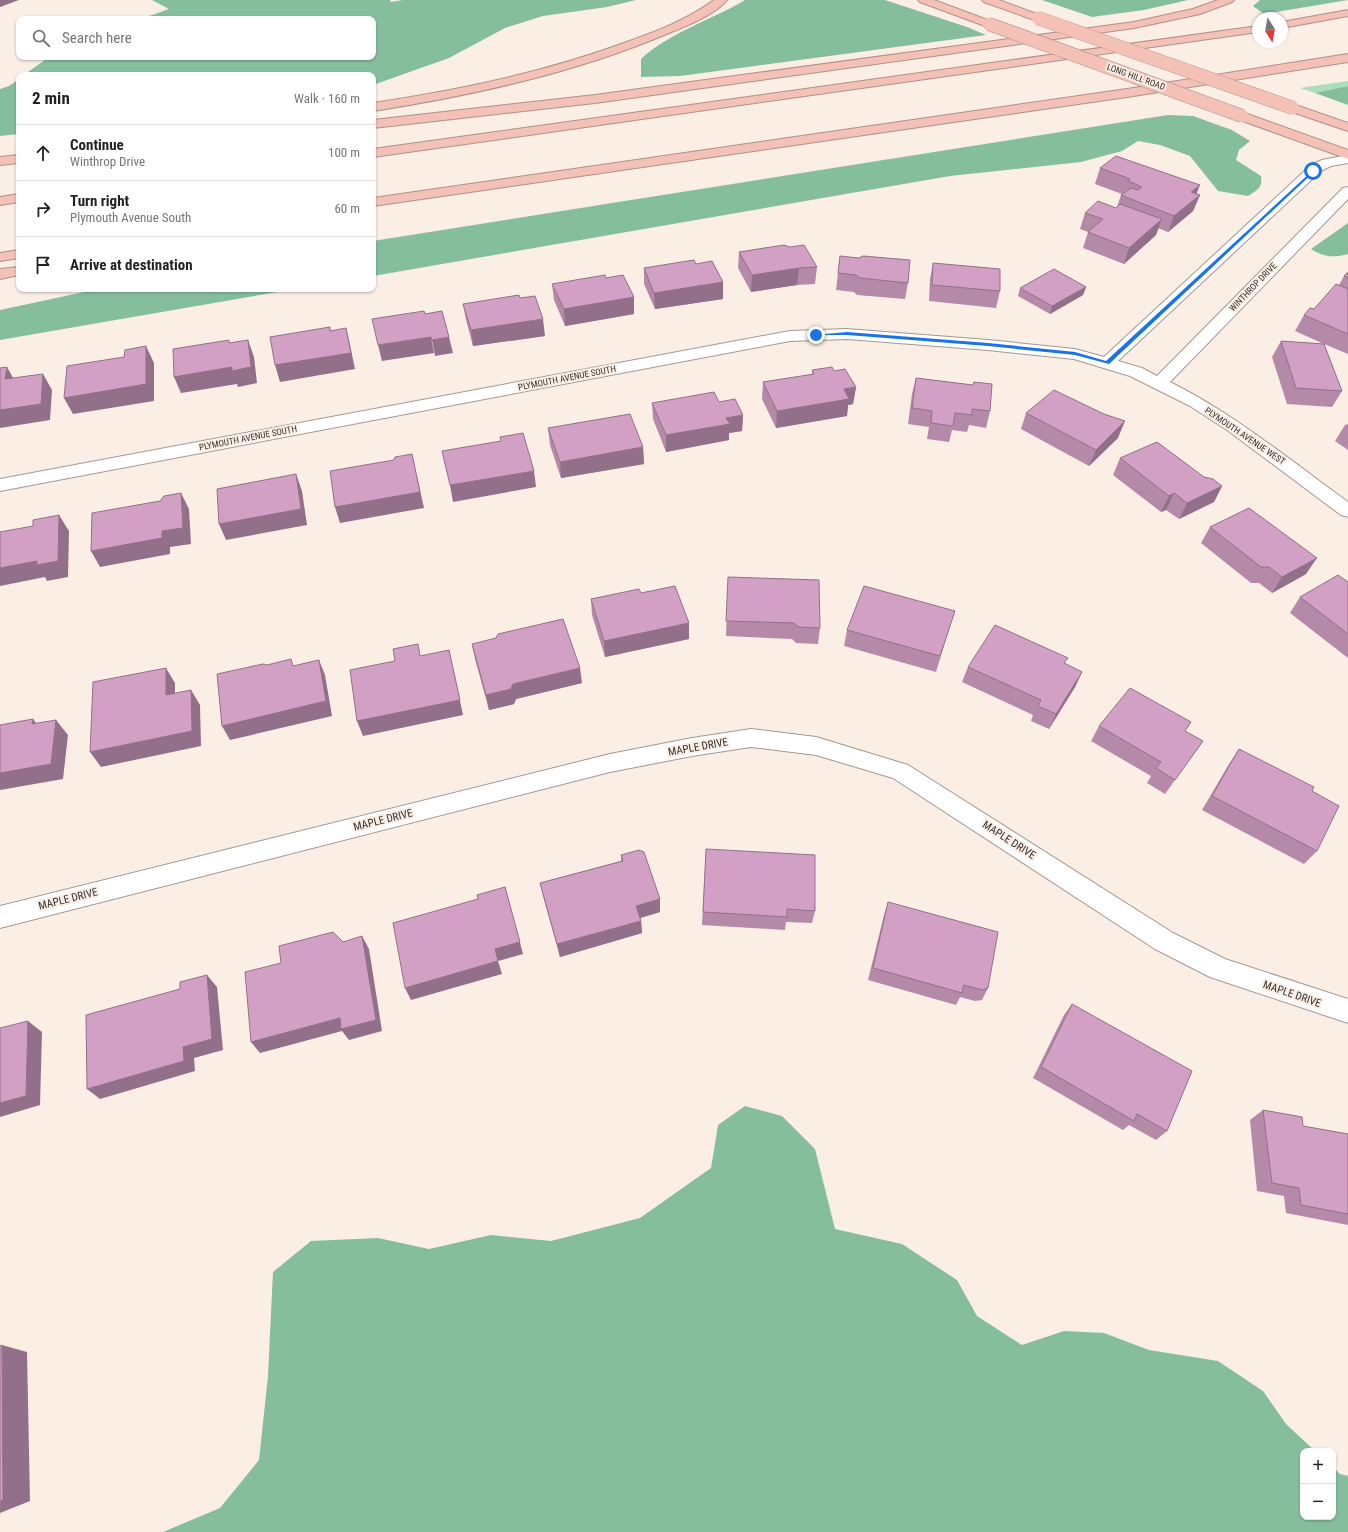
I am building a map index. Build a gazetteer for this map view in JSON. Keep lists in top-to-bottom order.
{
  "streets": {
    "highway": ["LONG HILL ROAD"],
    "street": [
      "WINTHROP DRIVE",
      "PLYMOUTH AVENUE SOUTH",
      "PLYMOUTH AVENUE WEST",
      "MAPLE DRIVE"
    ]
  },
  "crossings": [
    ["WINTHROP DRIVE", "PLYMOUTH AVENUE WEST"],
    ["PLYMOUTH AVENUE SOUTH", "PLYMOUTH AVENUE WEST"]
  ],
  "north": "bottom",
  "page": {
    "search": "Search here",
    "heading": ["2 min", "Walk · 160 m"],
    "list": [
      ["Continue", "Winthrop Drive", "100 m"],
      ["Turn right", "Plymouth Avenue South", "60 m"],
      "Arrive at destination"
    ],
    "map_buttons": ["+", "−"]
  }
}
